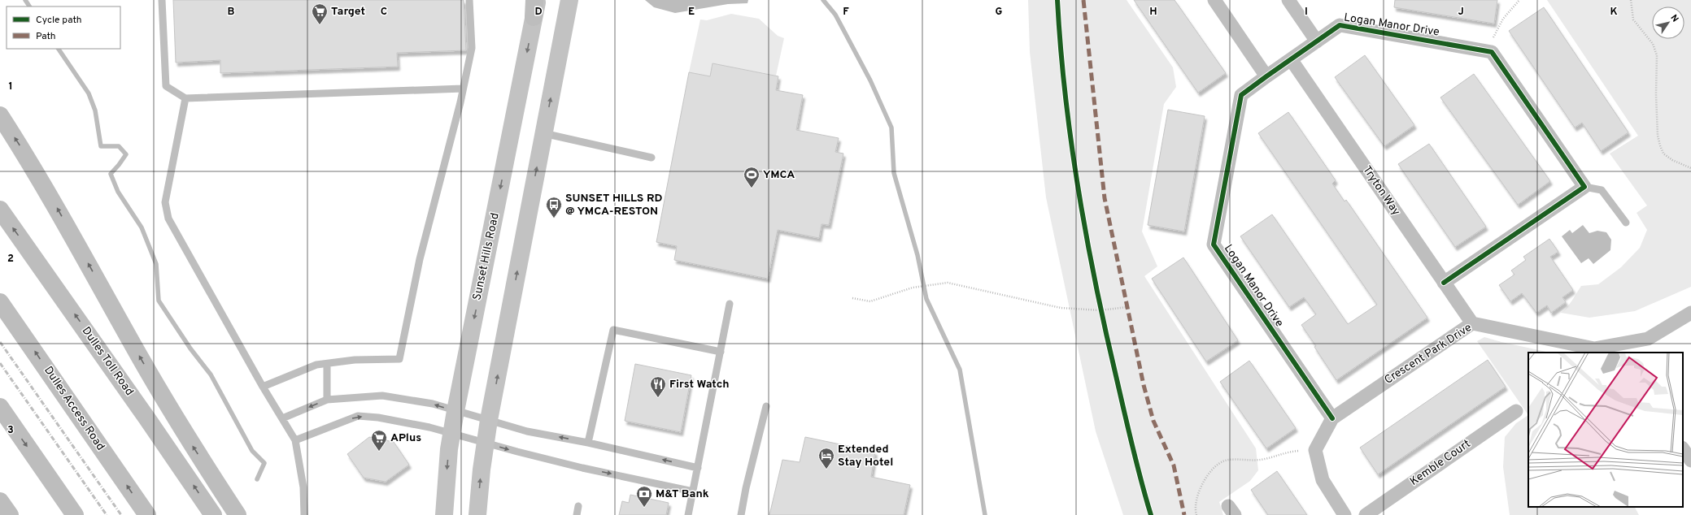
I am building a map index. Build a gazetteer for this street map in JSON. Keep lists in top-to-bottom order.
{
  "streets": {
    "highway": ["Dulles Toll Road", "Dulles Access Road"],
    "main road": ["Sunset Hills Road"],
    "street": [
      "Logan Manor Drive",
      "Tryton Way",
      "Crescent Park Drive",
      "Kemble Court"
    ]
  },
  "crossings": [
    ["Logan Manor Drive", "Tryton Way"],
    ["Logan Manor Drive", "Crescent Park Drive"],
    ["Tryton Way", "Crescent Park Drive"]
  ],
  "places": {
    "supermarket": ["Target", "APlus"],
    "sports": ["YMCA"],
    "bus stop": ["SUNSET HILLS RD @ YMCA-RESTON"],
    "restaurant": ["First Watch"],
    "hotel": ["Extended Stay Hotel"],
    "bank": ["M&T Bank"]
  },
  "legend": ["Cycle path", "Path"],
  "north": "top right",
  "grid": {
    "columns": [
      "B",
      "C",
      "D",
      "E",
      "F",
      "G",
      "H",
      "I",
      "J",
      "K"
    ],
    "rows": ["1", "2", "3"]
  }
}
